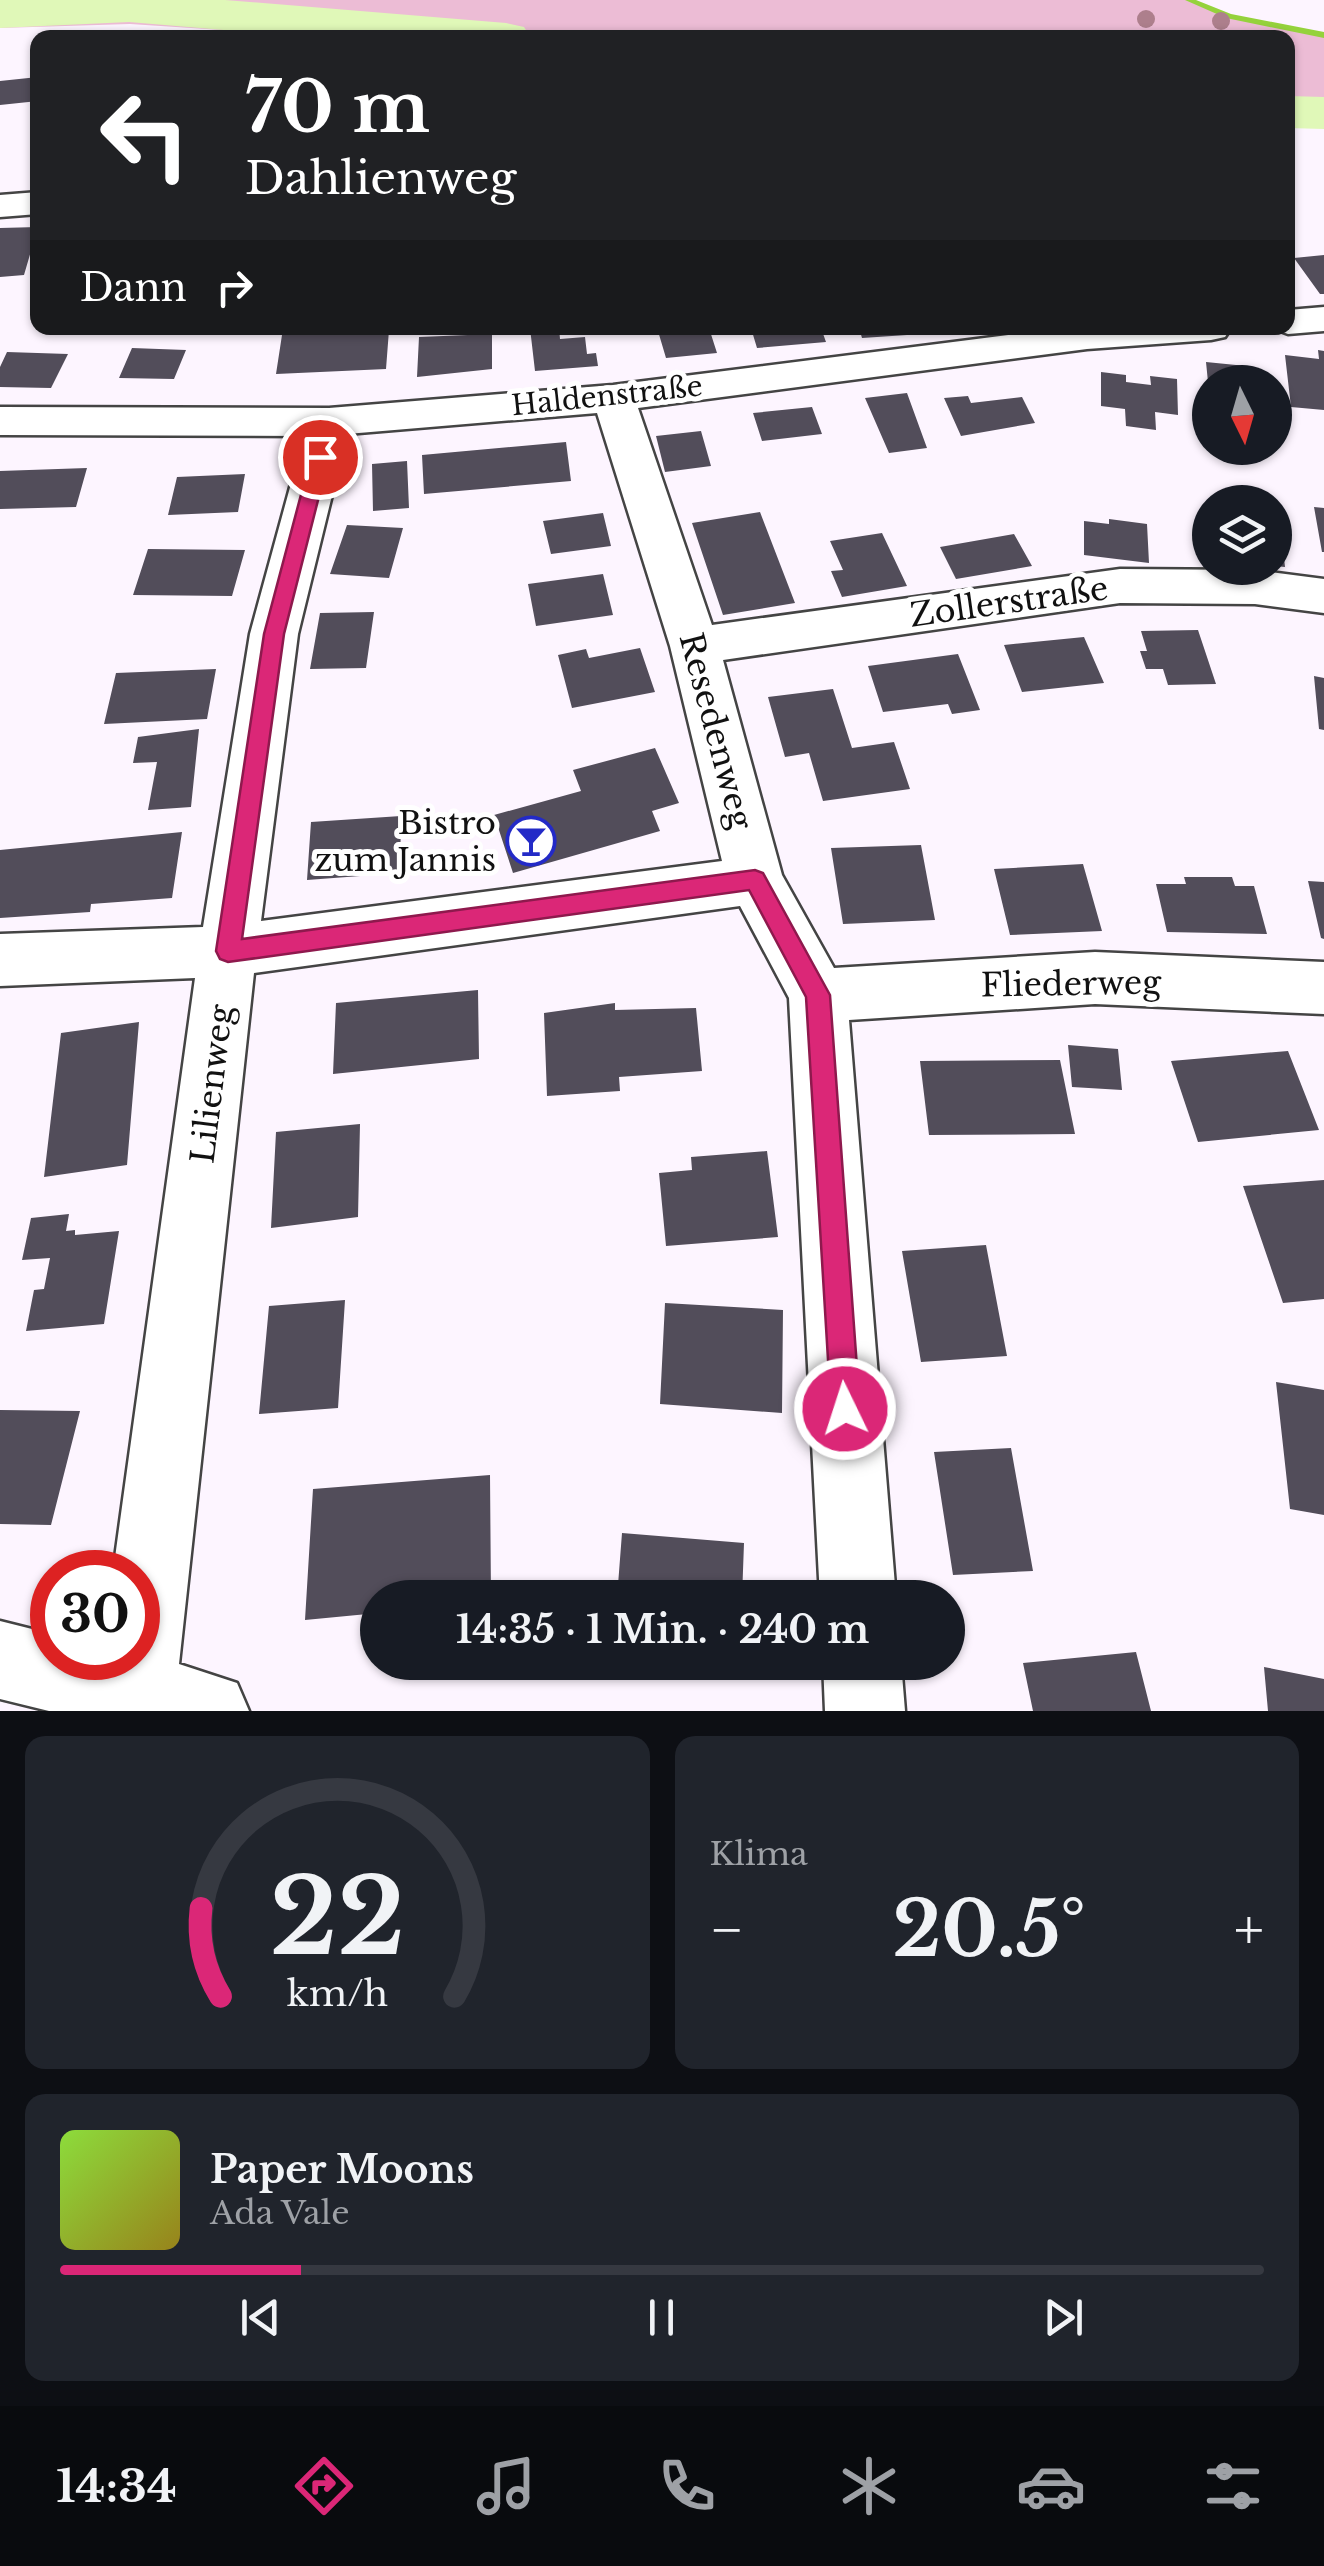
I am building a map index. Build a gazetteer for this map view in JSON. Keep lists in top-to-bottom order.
{
  "streets": {
    "street": [
      "Haldenstraße",
      "Zollerstraße",
      "Resedenweg",
      "Fliederweg",
      "Lilienweg"
    ]
  },
  "crossings": [
    ["Haldenstraße", "Resedenweg"],
    ["Haldenstraße", "Lilienweg"],
    ["Zollerstraße", "Resedenweg"],
    ["Resedenweg", "Fliederweg"]
  ],
  "places": {
    "bar": ["Bistro zum Jannis"]
  },
  "north": "bottom",
  "page": {
    "turn": ["70 m", "Dahlienweg"],
    "then": "Dann",
    "limit": "30",
    "trip": "14:35 · 1 Min. · 240 m",
    "tile": "Klima",
    "heat": ["−", "20.5°", "+"],
    "song": ["Paper Moons", "Ada Vale"],
    "tabs": "14:34",
    "gauge": ["22", "km/h"]
  }
}
